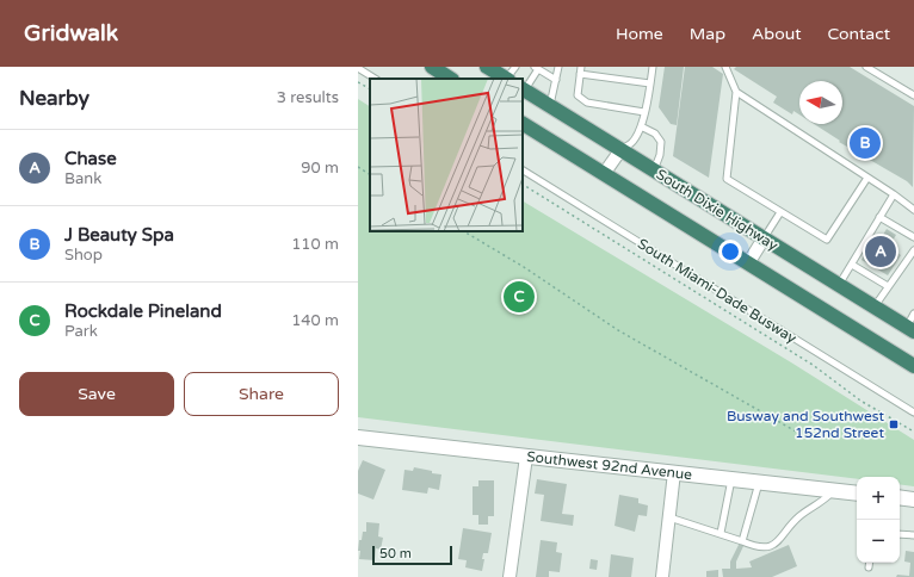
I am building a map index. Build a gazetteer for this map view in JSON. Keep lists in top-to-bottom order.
{
  "streets": {
    "highway": ["South Dixie Highway"],
    "street": ["Southwest 92nd Avenue"],
    "lane": ["South Miami-Dade Busway"]
  },
  "places": {
    "transit": ["Busway and Southwest 152nd Street"]
  },
  "scale_bar": "50 m",
  "north": "left",
  "page": {
    "header": "Gridwalk",
    "nav": [
      "Home",
      "Map",
      "About",
      "Contact"
    ],
    "heading": ["Nearby", "3 results"],
    "pins": ["B", "A", "C"],
    "list": [
      {
        "mark": "A",
        "name": "Chase",
        "note": "Bank",
        "value": "90 m"
      },
      {
        "mark": "B",
        "name": "J Beauty Spa",
        "note": "Shop",
        "value": "110 m"
      },
      {
        "mark": "C",
        "name": "Rockdale Pineland",
        "note": "Park",
        "value": "140 m"
      }
    ],
    "buttons": ["Save", "Share"],
    "map_buttons": ["+", "−"],
    "scale": "50 m"
  }
}
